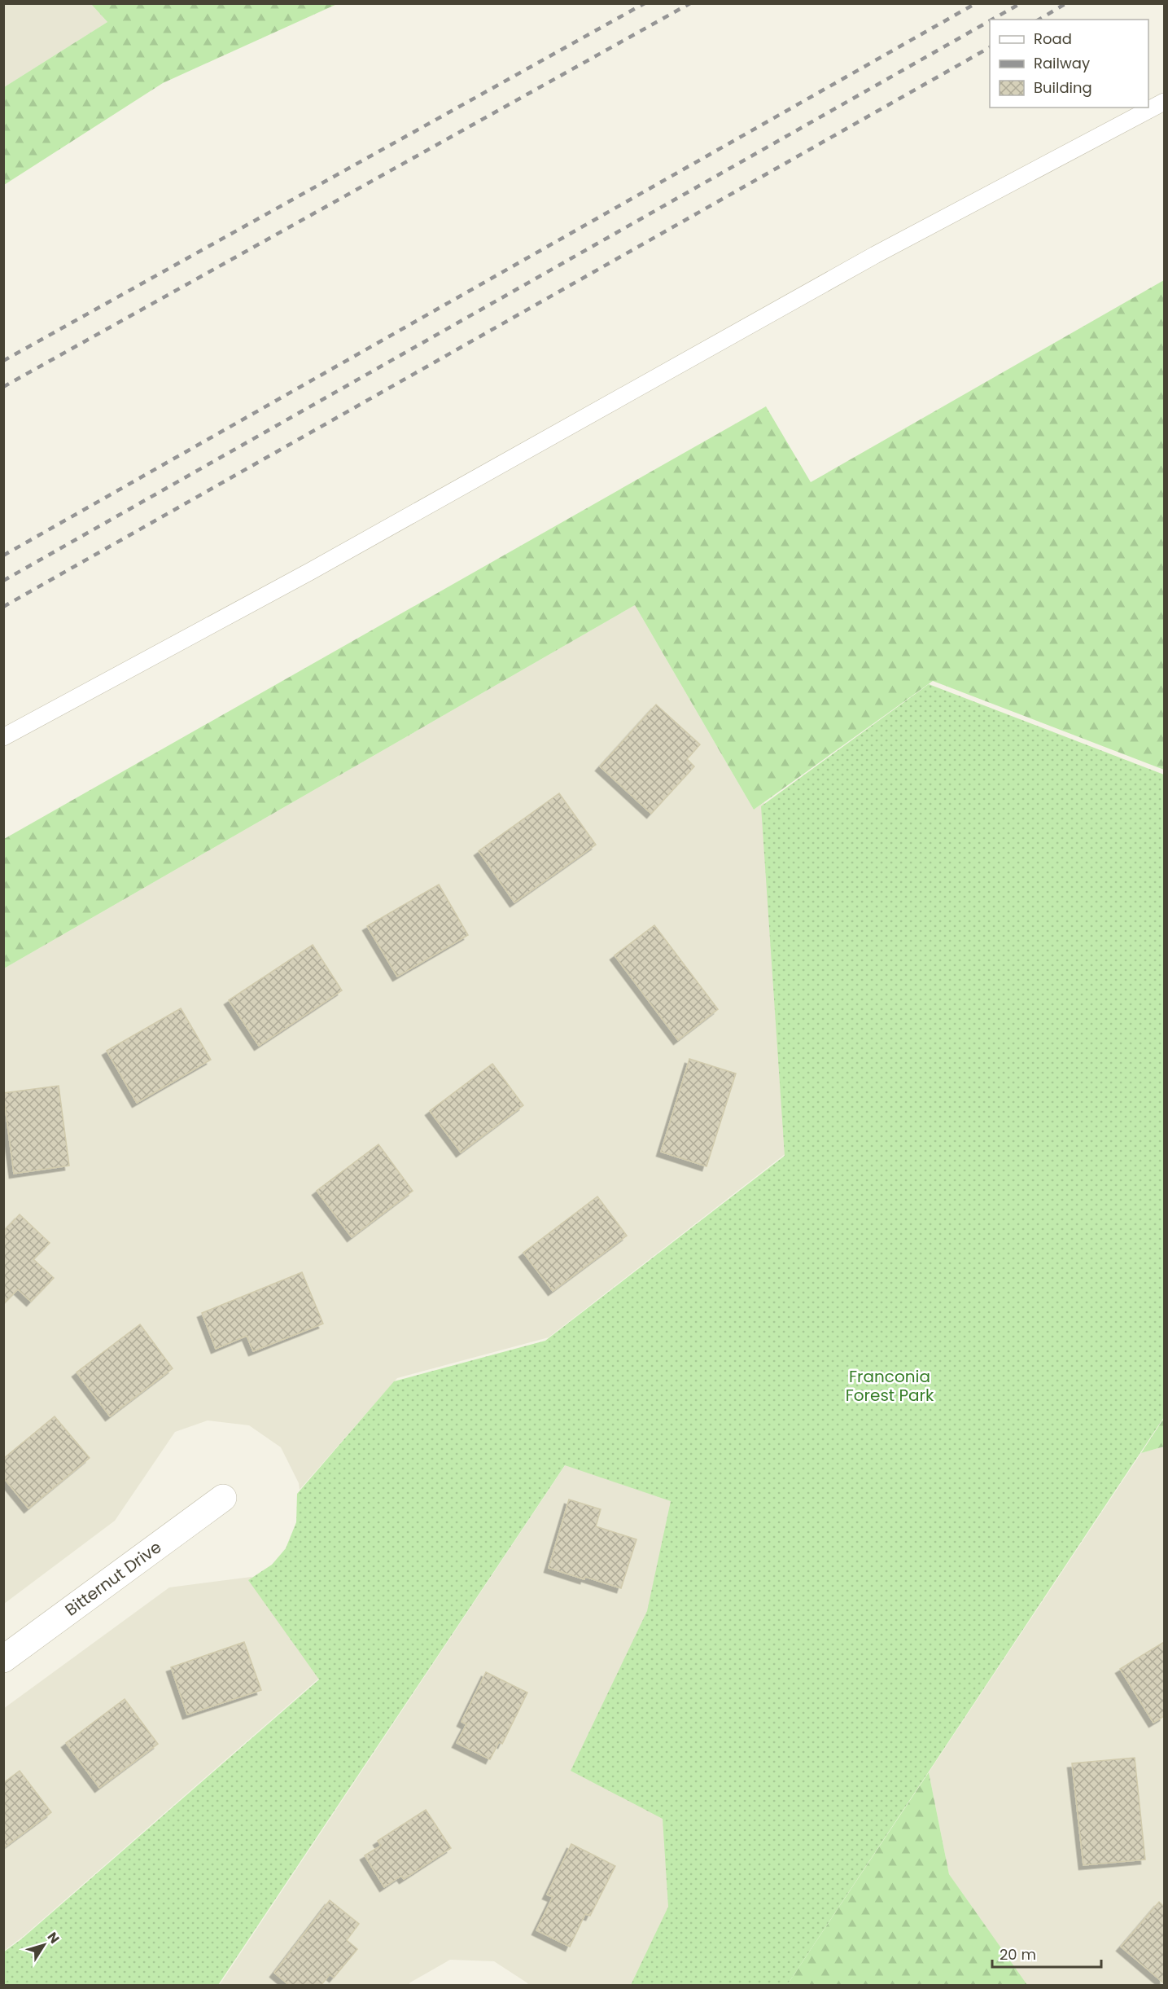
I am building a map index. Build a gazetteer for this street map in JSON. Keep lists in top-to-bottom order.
{
  "streets": {
    "street": ["Bitternut Drive"]
  },
  "parks": ["Franconia Forest Park"],
  "legend": ["Road", "Railway", "Building"],
  "scale_bar": "20 m",
  "north": "top right"
}
